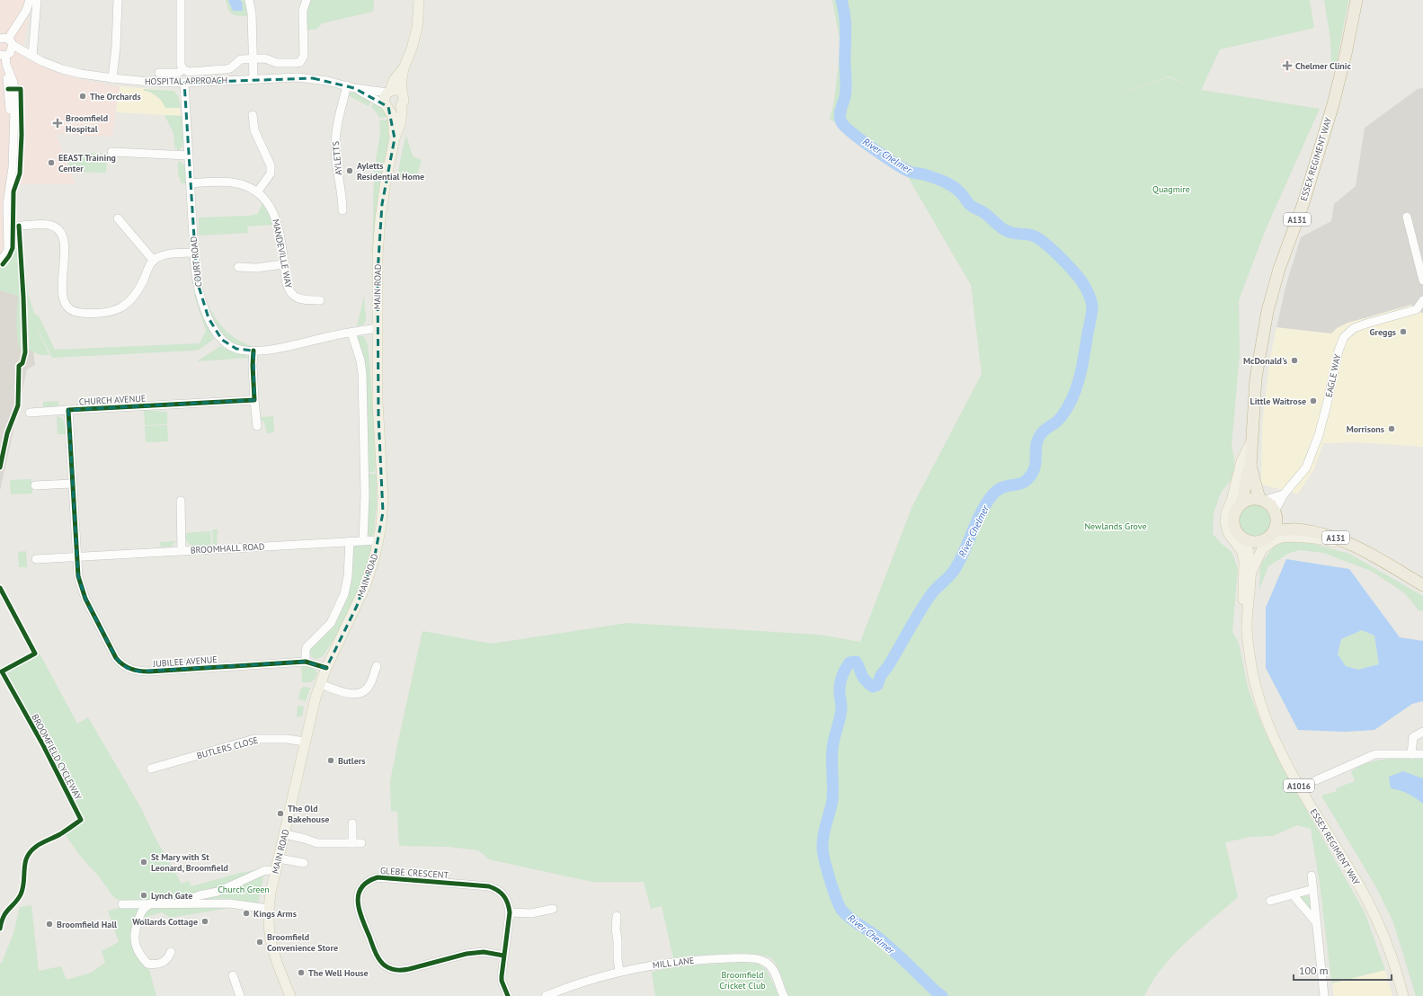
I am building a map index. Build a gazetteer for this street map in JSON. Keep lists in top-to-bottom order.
{
  "streets": {
    "highway": ["ESSEX REGIMENT WAY", "A131"],
    "main road": ["MAIN ROAD", "A1016"],
    "street": [
      "HOSPITAL APPROACH",
      "AYLETTS",
      "MANDEVILLE WAY",
      "COURT ROAD",
      "EAGLE WAY",
      "CHURCH AVENUE",
      "BROOMHALL ROAD",
      "JUBILEE AVENUE",
      "BUTLERS CLOSE",
      "GLEBE CRESCENT",
      "MILL LANE"
    ],
    "cycle path": ["BROOMFIELD CYCLEWAY"]
  },
  "crossings": [
    ["HOSPITAL APPROACH", "AYLETTS"],
    ["HOSPITAL APPROACH", "COURT ROAD"],
    ["HOSPITAL APPROACH", "MAIN ROAD"],
    ["ESSEX REGIMENT WAY", "A131"],
    ["ESSEX REGIMENT WAY", "EAGLE WAY"],
    ["A131", "EAGLE WAY"],
    ["MANDEVILLE WAY", "COURT ROAD"],
    ["COURT ROAD", "MAIN ROAD"],
    ["MAIN ROAD", "BROOMHALL ROAD"],
    ["MAIN ROAD", "JUBILEE AVENUE"],
    ["MAIN ROAD", "BUTLERS CLOSE"],
    ["CHURCH AVENUE", "BROOMHALL ROAD"],
    ["CHURCH AVENUE", "JUBILEE AVENUE"]
  ],
  "water": ["River Chelmer"],
  "parks": [
    "Quagmire",
    "Newlands Grove",
    "Church Green",
    "Broomfield Cricket Club"
  ],
  "places": {
    "health": ["Chelmer Clinic", "Broomfield Hospital"],
    "other": [
      "The Orchards",
      "EEAST Training Center",
      "Ayletts Residential Home",
      "Greggs",
      "McDonald's",
      "Little Waitrose",
      "Morrisons",
      "Butlers",
      "The Old Bakehouse",
      "St Mary with St Leonard, Broomfield",
      "Lynch Gate",
      "Kings Arms",
      "Wollards Cottage",
      "Broomfield Hall",
      "Broomfield Convenience Store",
      "The Well House"
    ]
  },
  "scale_bar": "100 m"
}
